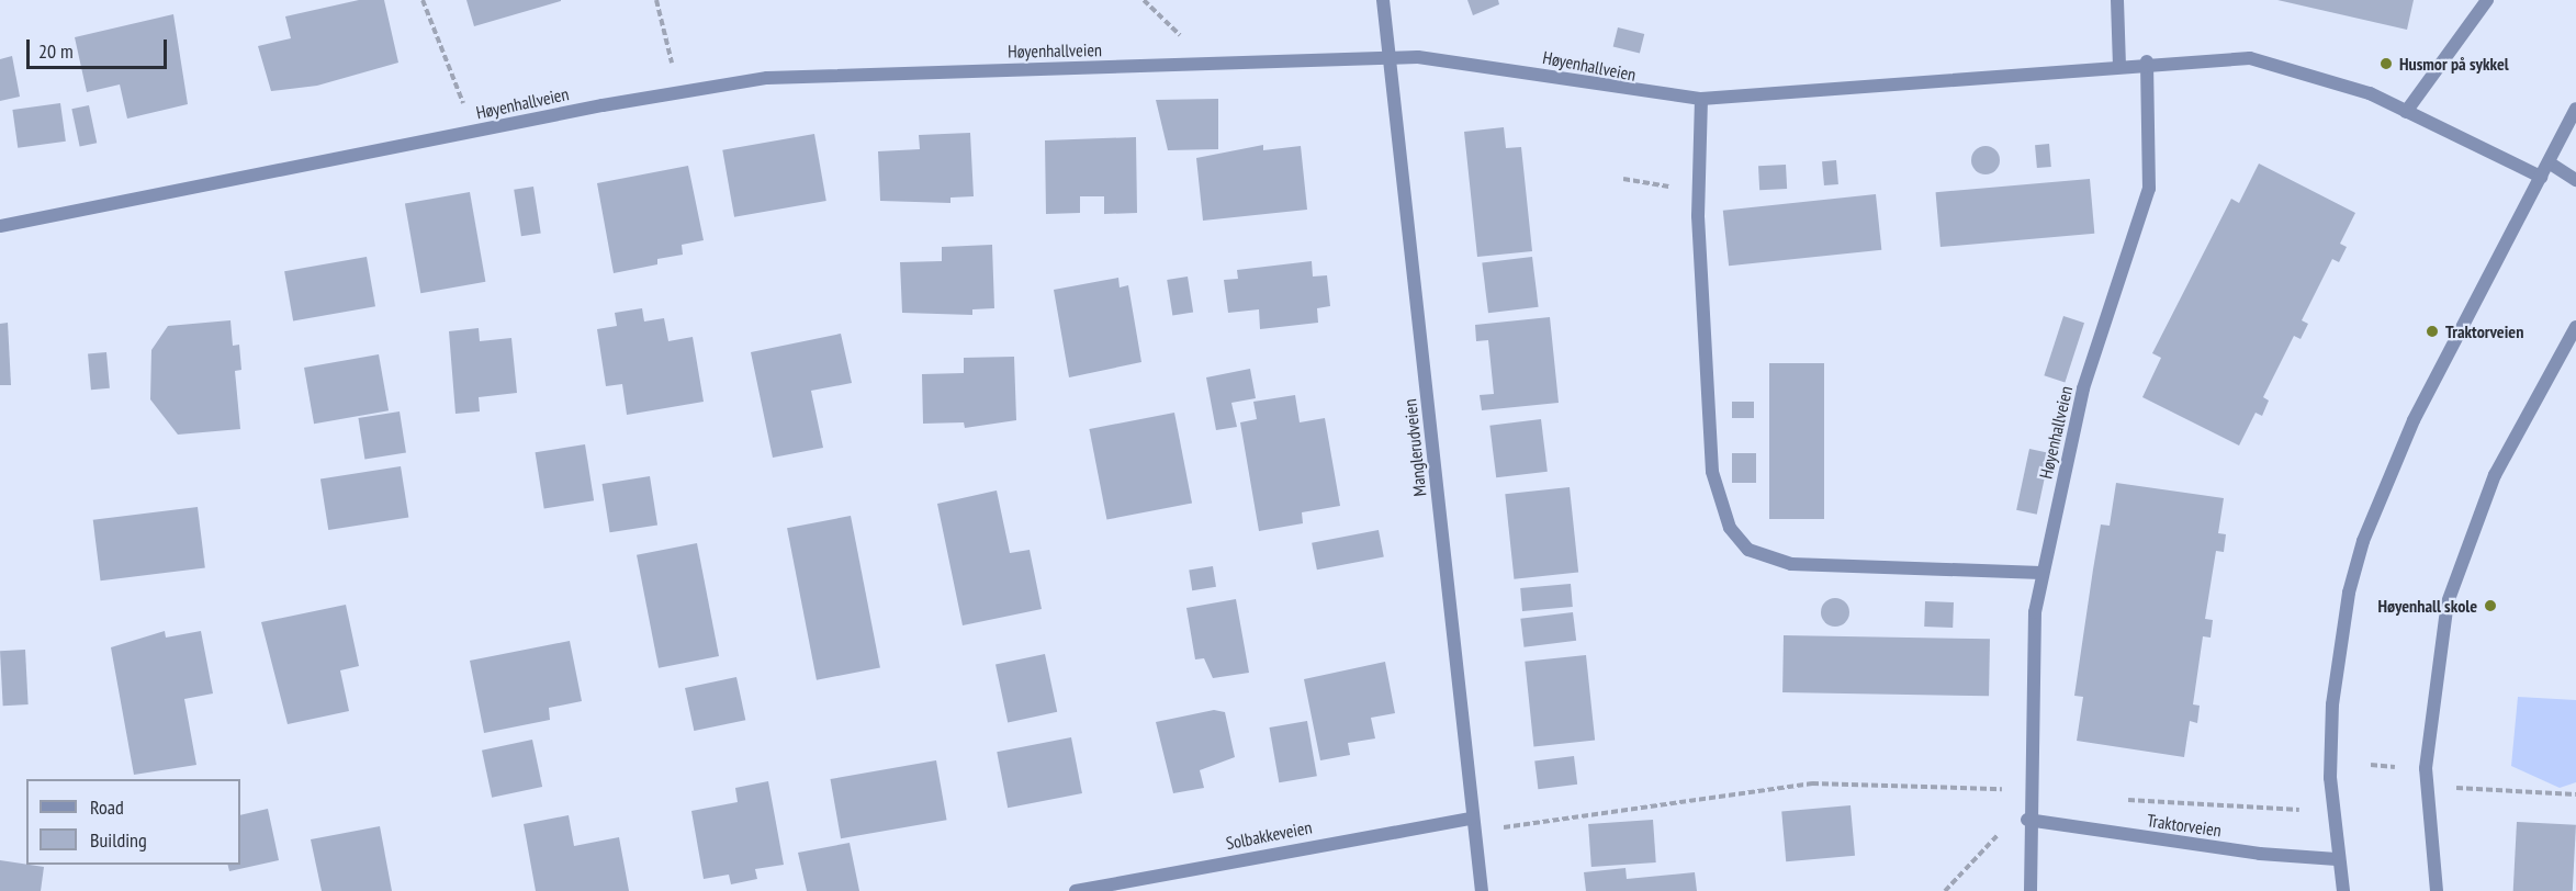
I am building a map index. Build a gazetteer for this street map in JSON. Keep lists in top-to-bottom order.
{
  "streets": {
    "street": [
      "Høyenhallveien",
      "Manglerudveien",
      "Traktorveien",
      "Solbakkeveien"
    ]
  },
  "crossings": [
    ["Høyenhallveien", "Manglerudveien"],
    ["Høyenhallveien", "Traktorveien"],
    ["Manglerudveien", "Solbakkeveien"]
  ],
  "places": ["Husmor på sykkel", "Traktorveien", "Høyenhall skole"],
  "legend": ["Road", "Building"],
  "scale_bar": "20 m"
}
